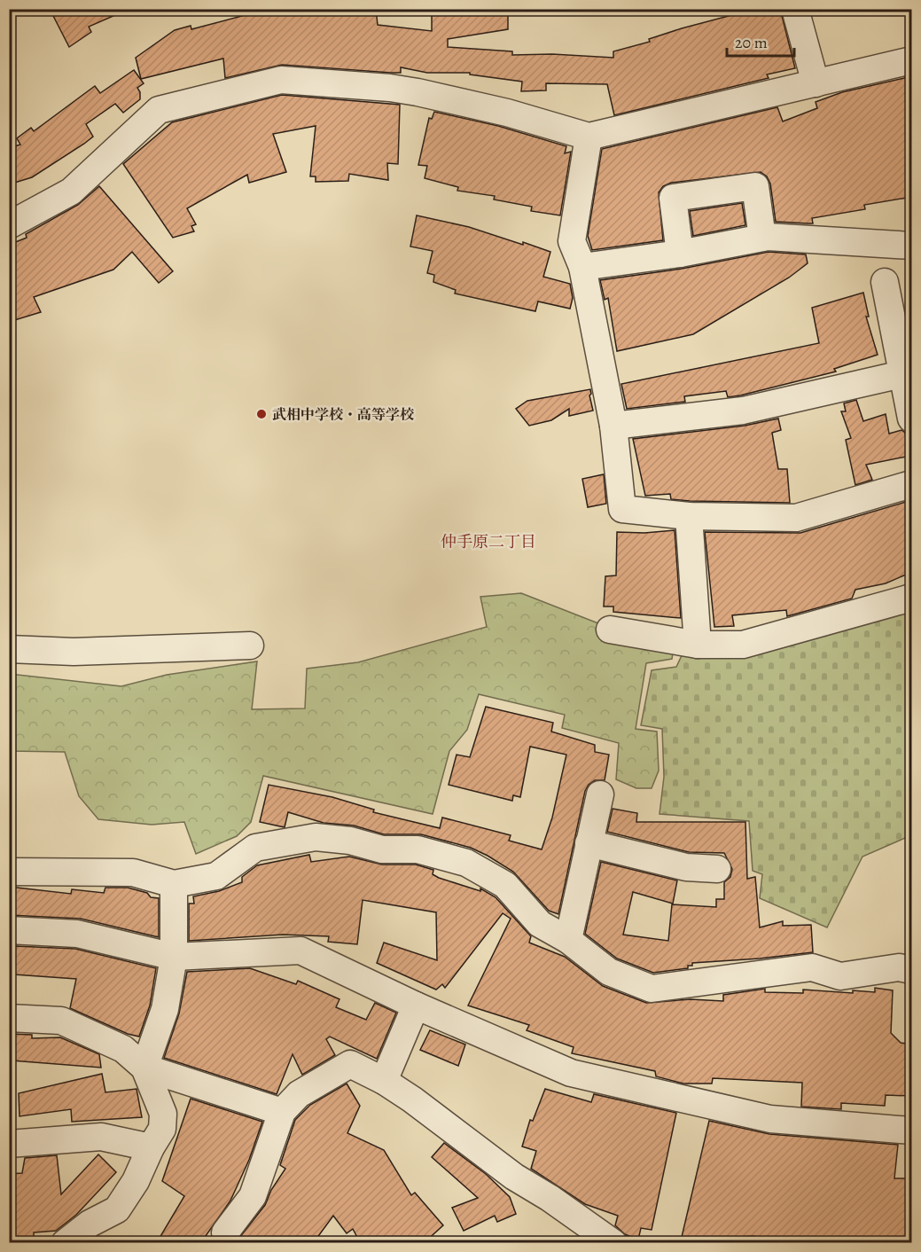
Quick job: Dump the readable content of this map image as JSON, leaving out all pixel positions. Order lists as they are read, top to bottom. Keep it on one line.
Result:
{"districts":["仲手原二丁目"],"places":["武相中学校・高等学校"],"scale_bar":"20 m"}
